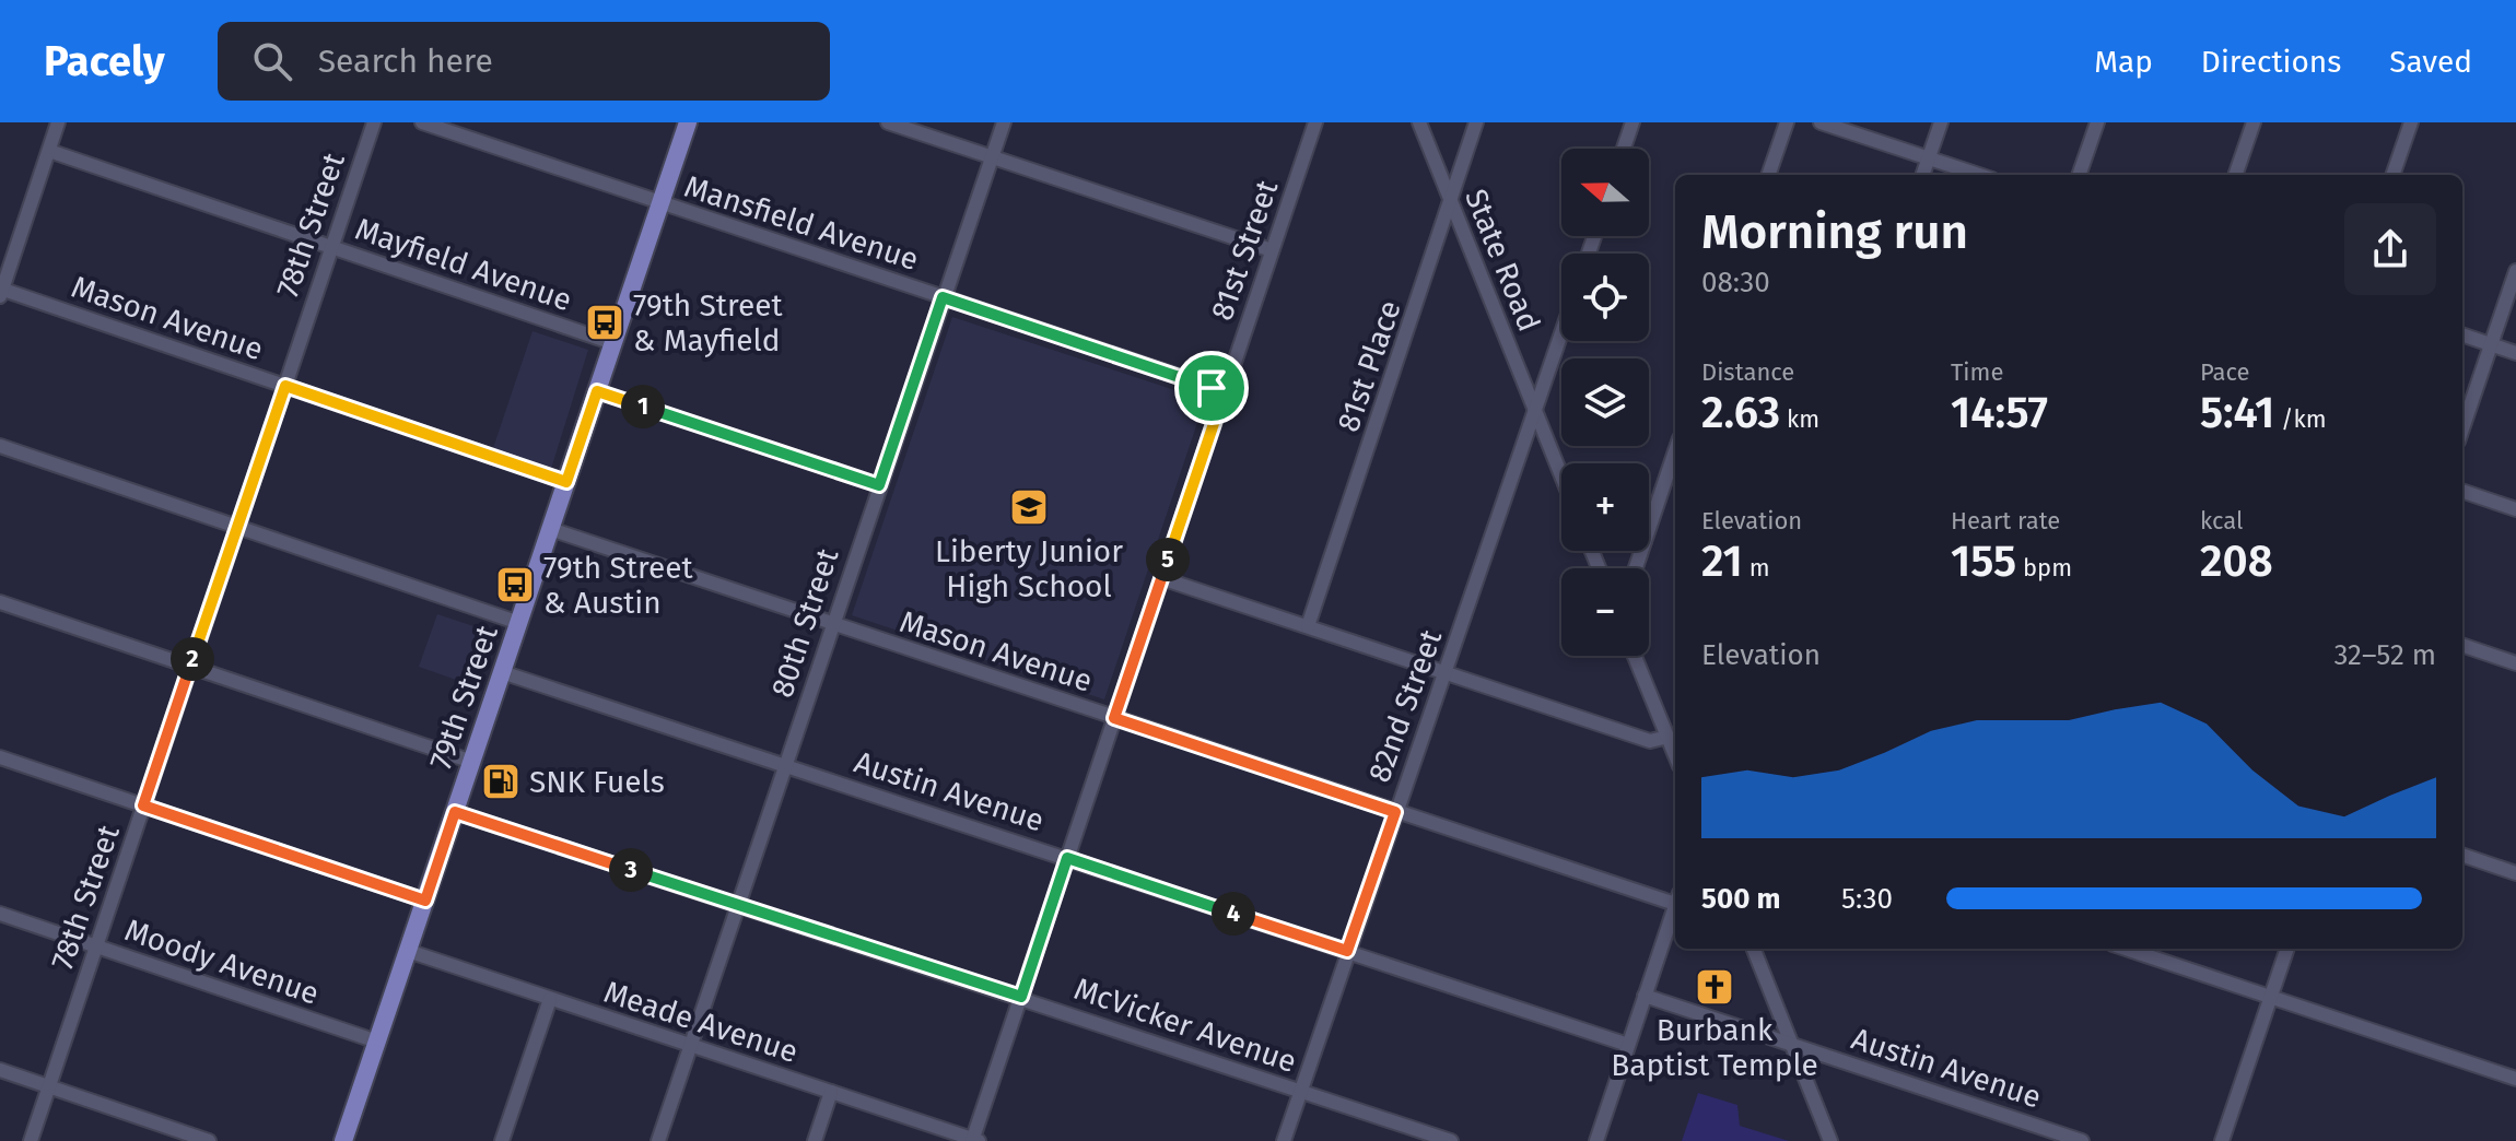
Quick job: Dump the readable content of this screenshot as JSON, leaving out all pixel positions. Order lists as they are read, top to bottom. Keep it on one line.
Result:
{"streets":{"main road":["79th Street"],"street":["Mansfield Avenue","78th Street","81st Street","State Road","Mayfield Avenue","Mason Avenue","81st Place","80th Street","82nd Street","Austin Avenue","Moody Avenue","Meade Avenue","McVicker Avenue"]},"crossings":[["Mansfield Avenue","81st Street"],["Mansfield Avenue","80th Street"],["Mansfield Avenue","79th Street"],["78th Street","Mayfield Avenue"],["78th Street","Mason Avenue"],["78th Street","Moody Avenue"],["81st Street","Mason Avenue"],["81st Street","Austin Avenue"],["81st Street","Meade Avenue"],["81st Street","McVicker Avenue"],["State Road","81st Place"],["State Road","82nd Street"],["Mayfield Avenue","79th Street"],["Mason Avenue","80th Street"],["Mason Avenue","79th Street"],["Mason Avenue","82nd Street"],["80th Street","Austin Avenue"],["80th Street","Meade Avenue"],["80th Street","McVicker Avenue"],["79th Street","Austin Avenue"],["79th Street","Moody Avenue"],["79th Street","Meade Avenue"],["79th Street","McVicker Avenue"],["82nd Street","Austin Avenue"],["82nd Street","McVicker Avenue"]],"places":{"bus stop":["79th Street & Mayfield","79th Street & Austin"],"school or university":["Liberty Junior High School"],"fuel station":["SNK Fuels"],"church":["Burbank Baptist Temple"]},"north":"left","page":{"header":"Pacely","search":"Search here","nav":["Map","Directions","Saved"],"map_buttons":["+","−"],"heading":["Morning run","08:30"],"stats":[["Distance","2.63 km"],["Time","14:57"],["Pace","5:41 /km"],["Elevation","21 m"],["Heart rate","155 bpm"],["kcal","208"]],"pins":["1","5","2","3","4"],"chart":["Elevation","32–52 m"],"list":[{"name":"500 m","note":"5:30"}]}}
